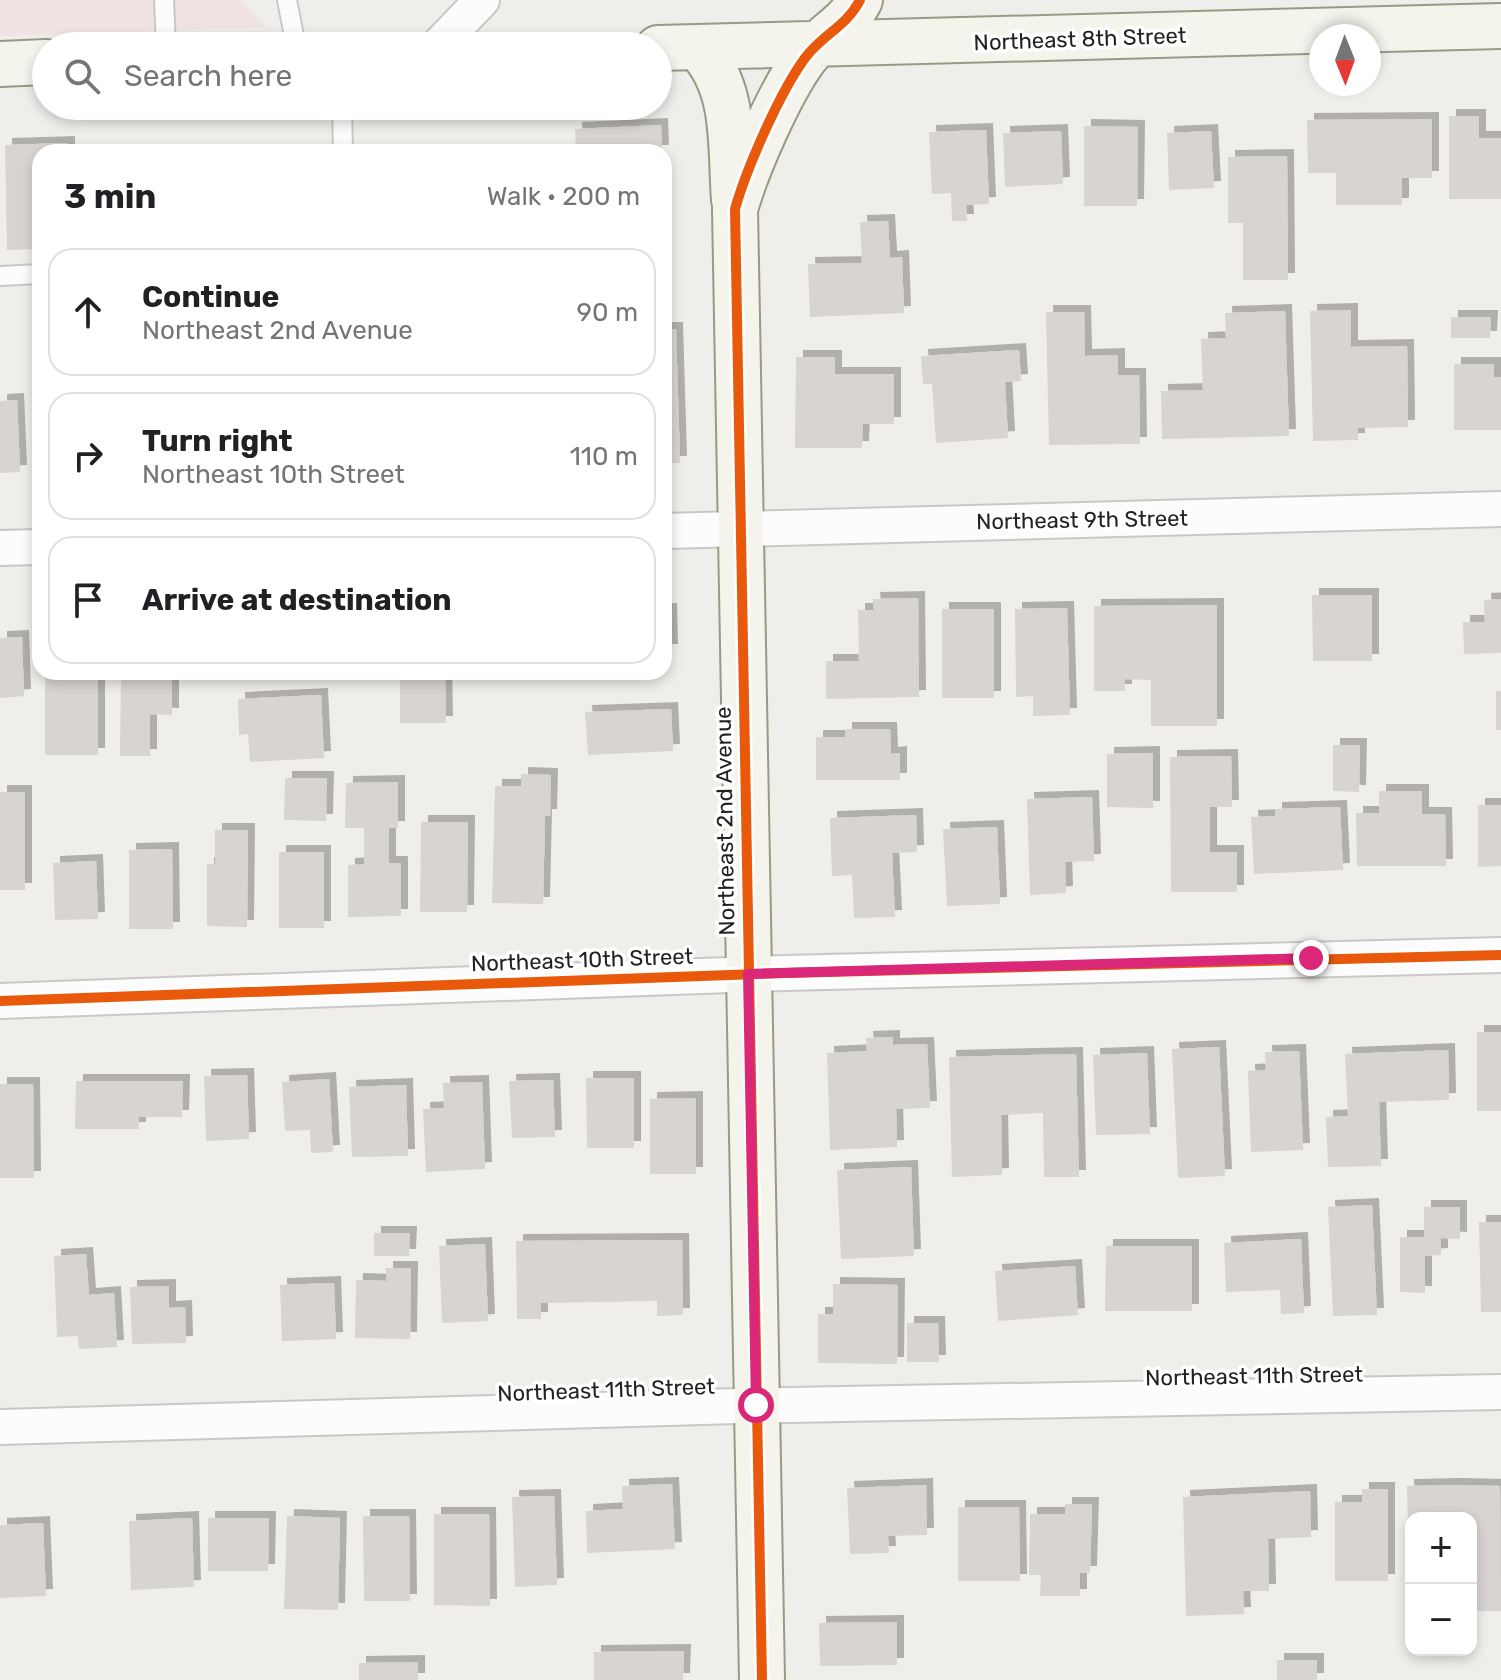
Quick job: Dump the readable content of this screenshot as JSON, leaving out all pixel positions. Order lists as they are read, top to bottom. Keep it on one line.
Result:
{"streets":{"street":["Northeast 8th Street","Northeast 9th Street","Northeast 2nd Avenue","Northeast 10th Street","Northeast 11th Street"]},"crossings":[["Northeast 8th Street","Northeast 2nd Avenue"],["Northeast 9th Street","Northeast 2nd Avenue"],["Northeast 2nd Avenue","Northeast 10th Street"],["Northeast 2nd Avenue","Northeast 11th Street"]],"north":"bottom","page":{"search":"Search here","heading":["3 min","Walk · 200 m"],"list":[["Continue","Northeast 2nd Avenue","90 m"],["Turn right","Northeast 10th Street","110 m"],"Arrive at destination"],"map_buttons":["+","−"]}}
